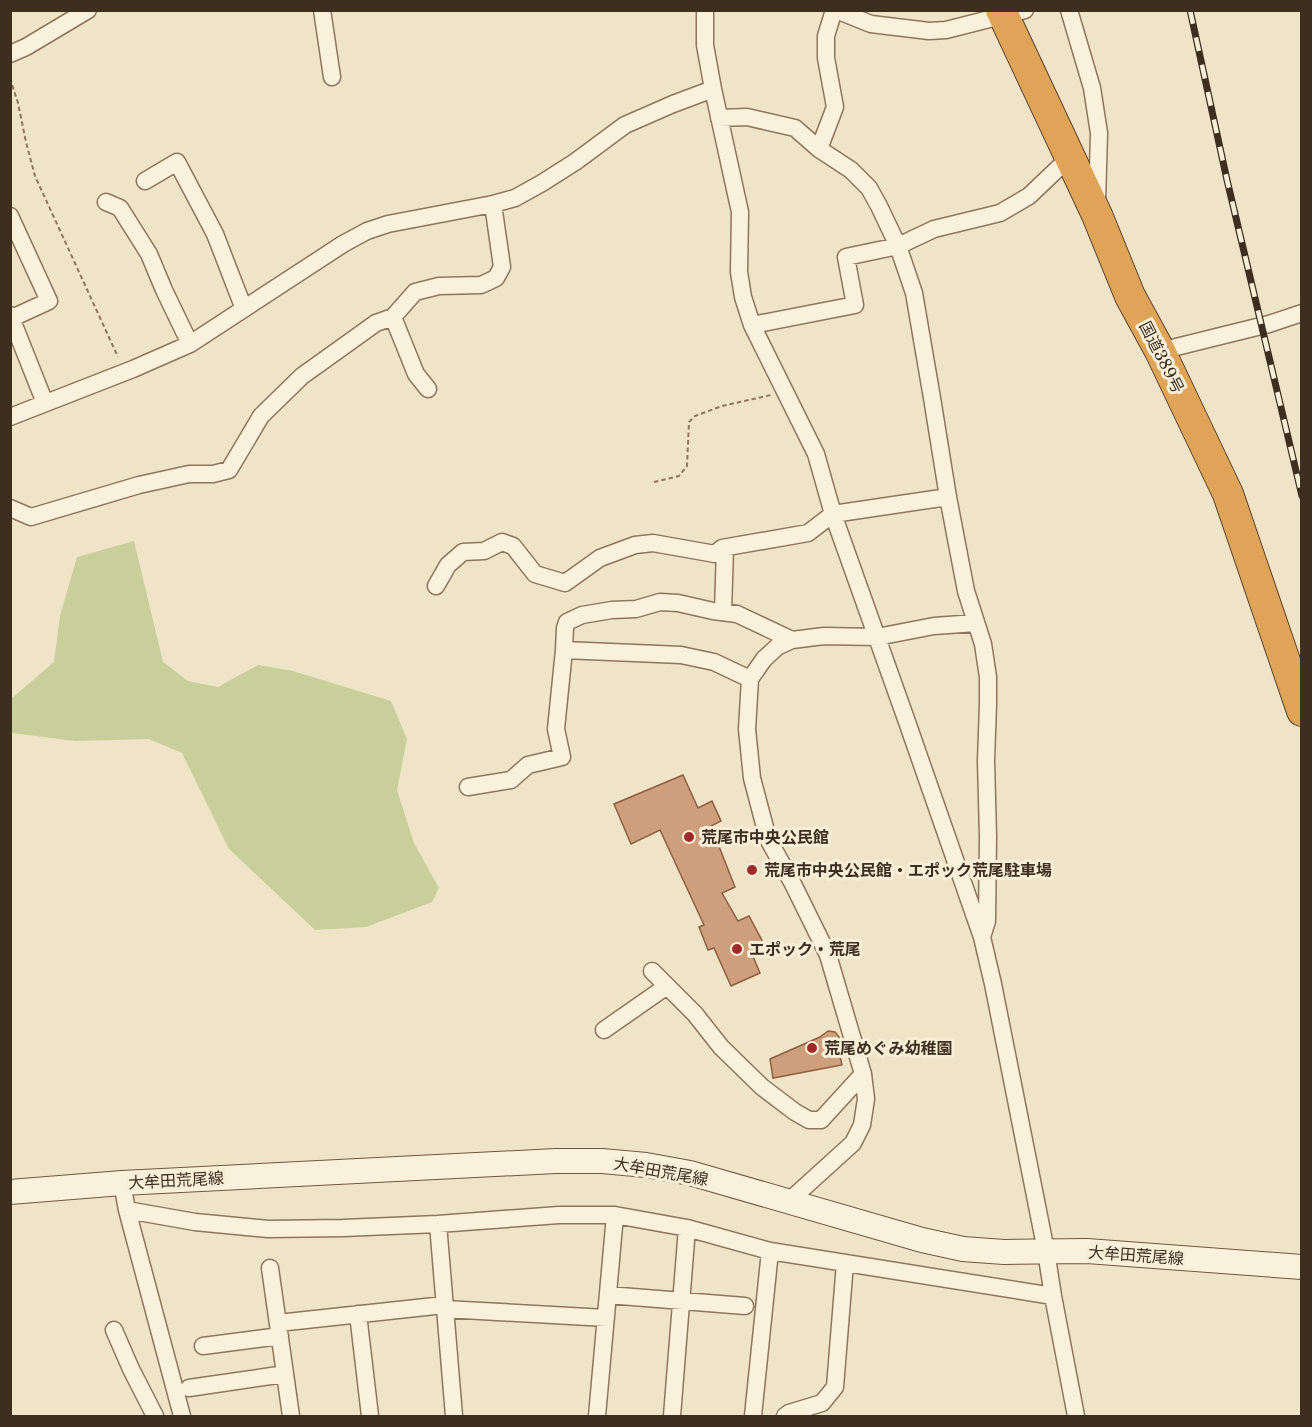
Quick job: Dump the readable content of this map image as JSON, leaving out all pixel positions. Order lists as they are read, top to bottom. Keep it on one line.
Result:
{"streets":{"highway":["国道389号"],"main road":["大牟田荒尾線"]},"places":["荒尾市中央公民館","荒尾市中央公民館・エポック荒尾駐車場","エポック・荒尾","荒尾めぐみ幼稚園"]}
